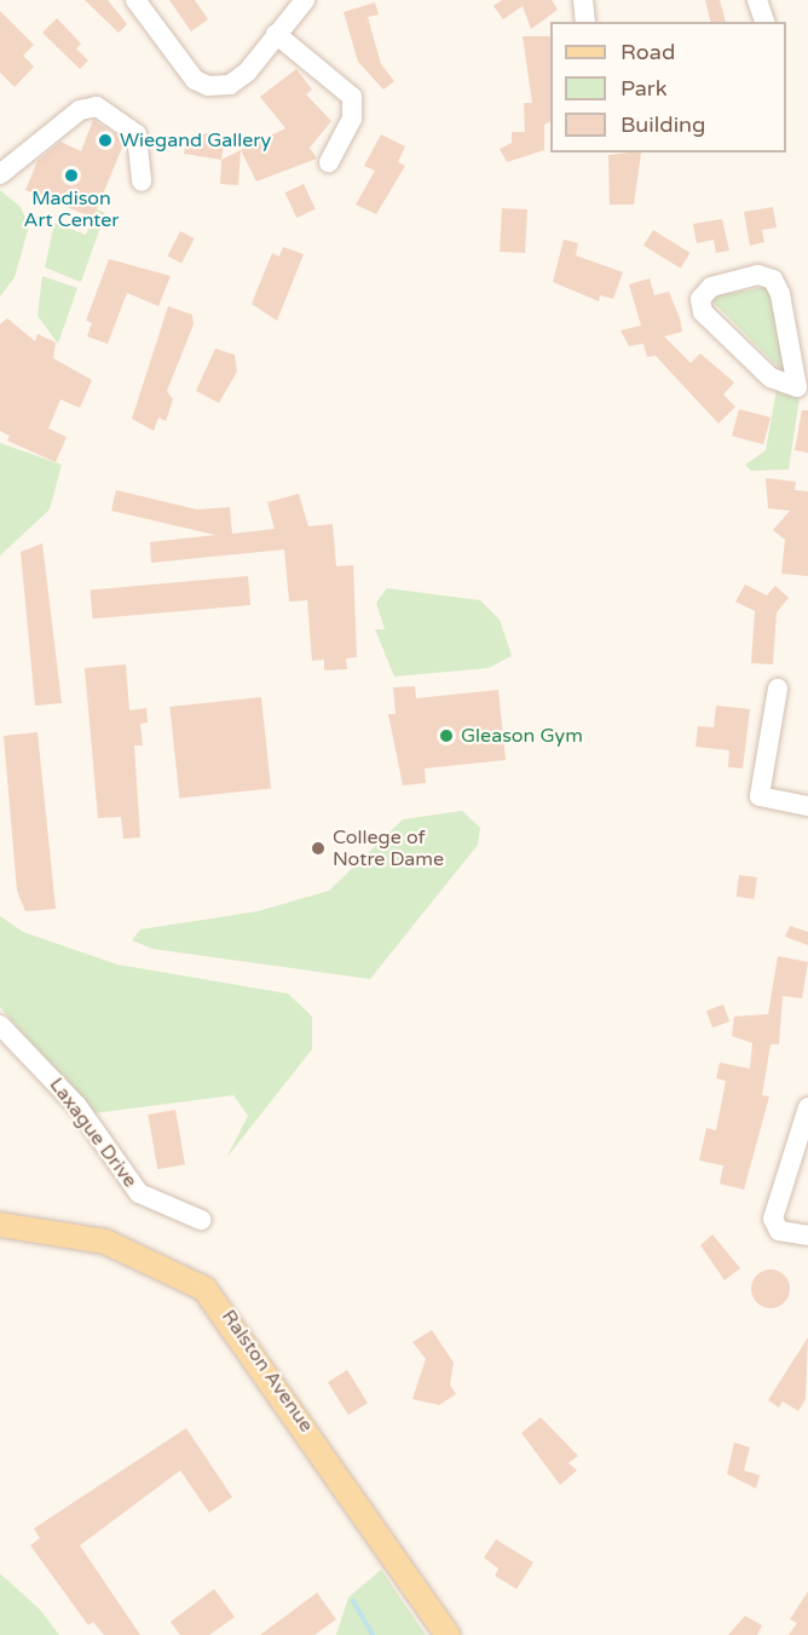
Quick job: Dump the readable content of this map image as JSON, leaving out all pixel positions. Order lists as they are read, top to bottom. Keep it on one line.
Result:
{"streets":{"main road":["Ralston Avenue"],"street":["Laxague Drive"]},"places":["Wiegand Gallery","Madison Art Center","Gleason Gym","College of Notre Dame"],"legend":["Road","Park","Building"]}
